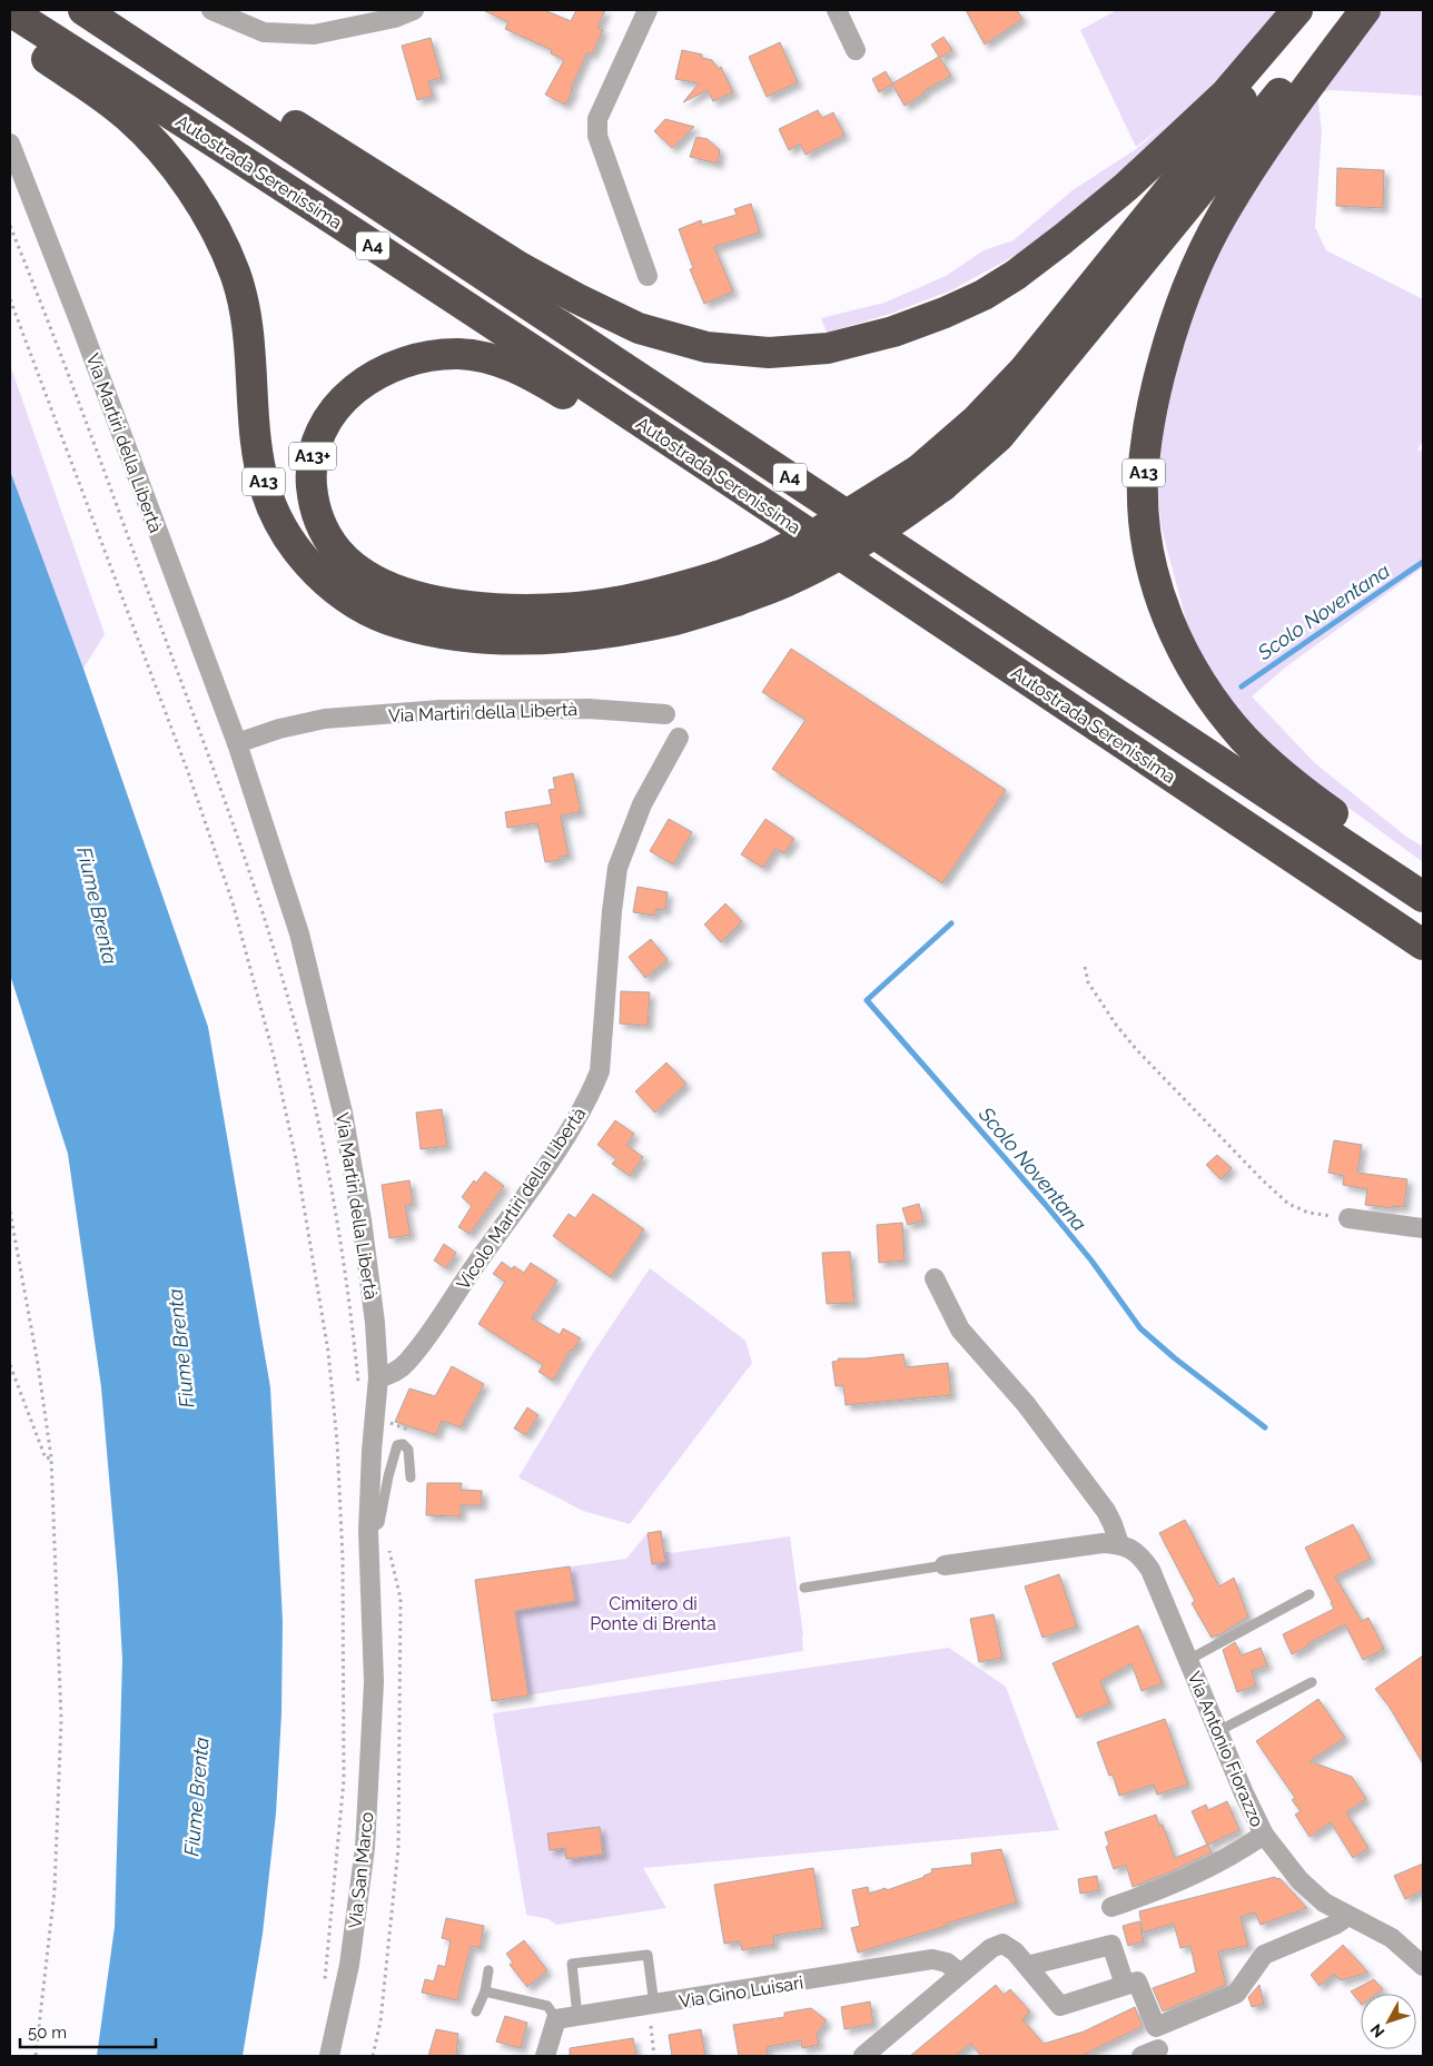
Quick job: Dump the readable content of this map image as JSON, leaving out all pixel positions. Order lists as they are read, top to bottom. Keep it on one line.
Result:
{"streets":{"highway":["Autostrada Serenissima","A4","A13+","A13"],"street":["Via Martiri della Libertà","Vicolo Martiri della Libertà","Via Antonio Fiorazzo","Via San Marco","Via Gino Luisari"]},"crossings":[["Autostrada Serenissima","A4"],["Autostrada Serenissima","A13+"],["Via Martiri della Libertà","Vicolo Martiri della Libertà"],["Via Martiri della Libertà","Via San Marco"],["A13+","A13"]],"water":["Scolo Noventana","Fiume Brenta"],"parks":["Cimitero di Ponte di Brenta"],"scale_bar":"50 m","north":"bottom left"}
